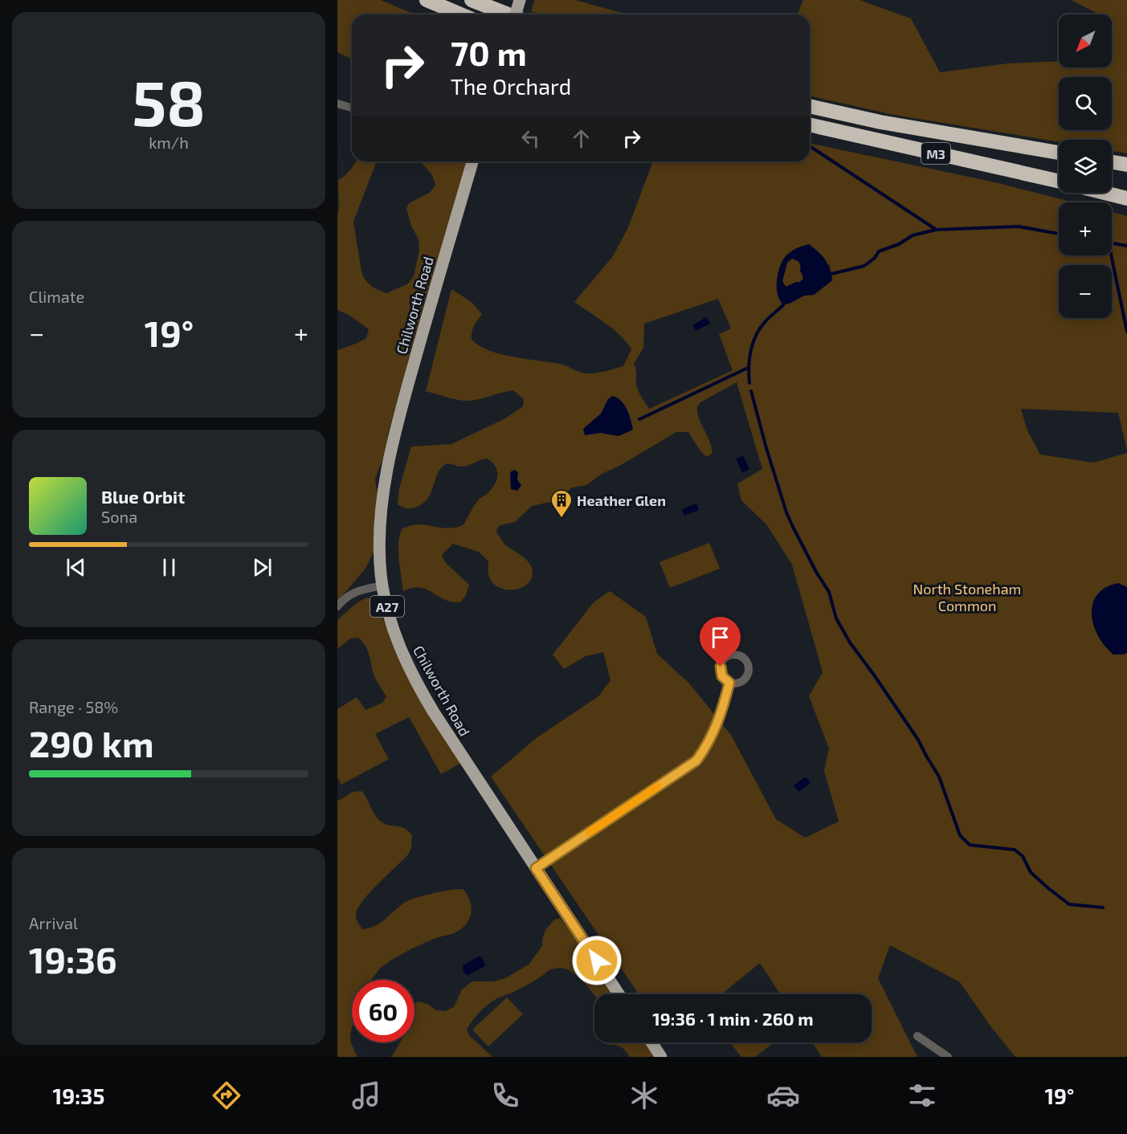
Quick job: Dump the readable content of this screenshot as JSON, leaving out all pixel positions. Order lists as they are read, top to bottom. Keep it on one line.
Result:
{"streets":{"highway":["M3"],"main road":["Chilworth Road","A27"]},"parks":["North Stoneham Common"],"places":{"building":["Heather Glen"]},"north":"bottom left","page":{"tile":[["58","km/h"],"Climate",["Range · 58%","290 km"],["Arrival","19:36"]],"map_buttons":["+","−"],"turn":["70 m","The Orchard"],"heat":["−","19°","+"],"song":["Blue Orbit","Sona"],"limit":"60","trip":"19:36 · 1 min · 260 m","tabs":["19:35","19°"]}}
